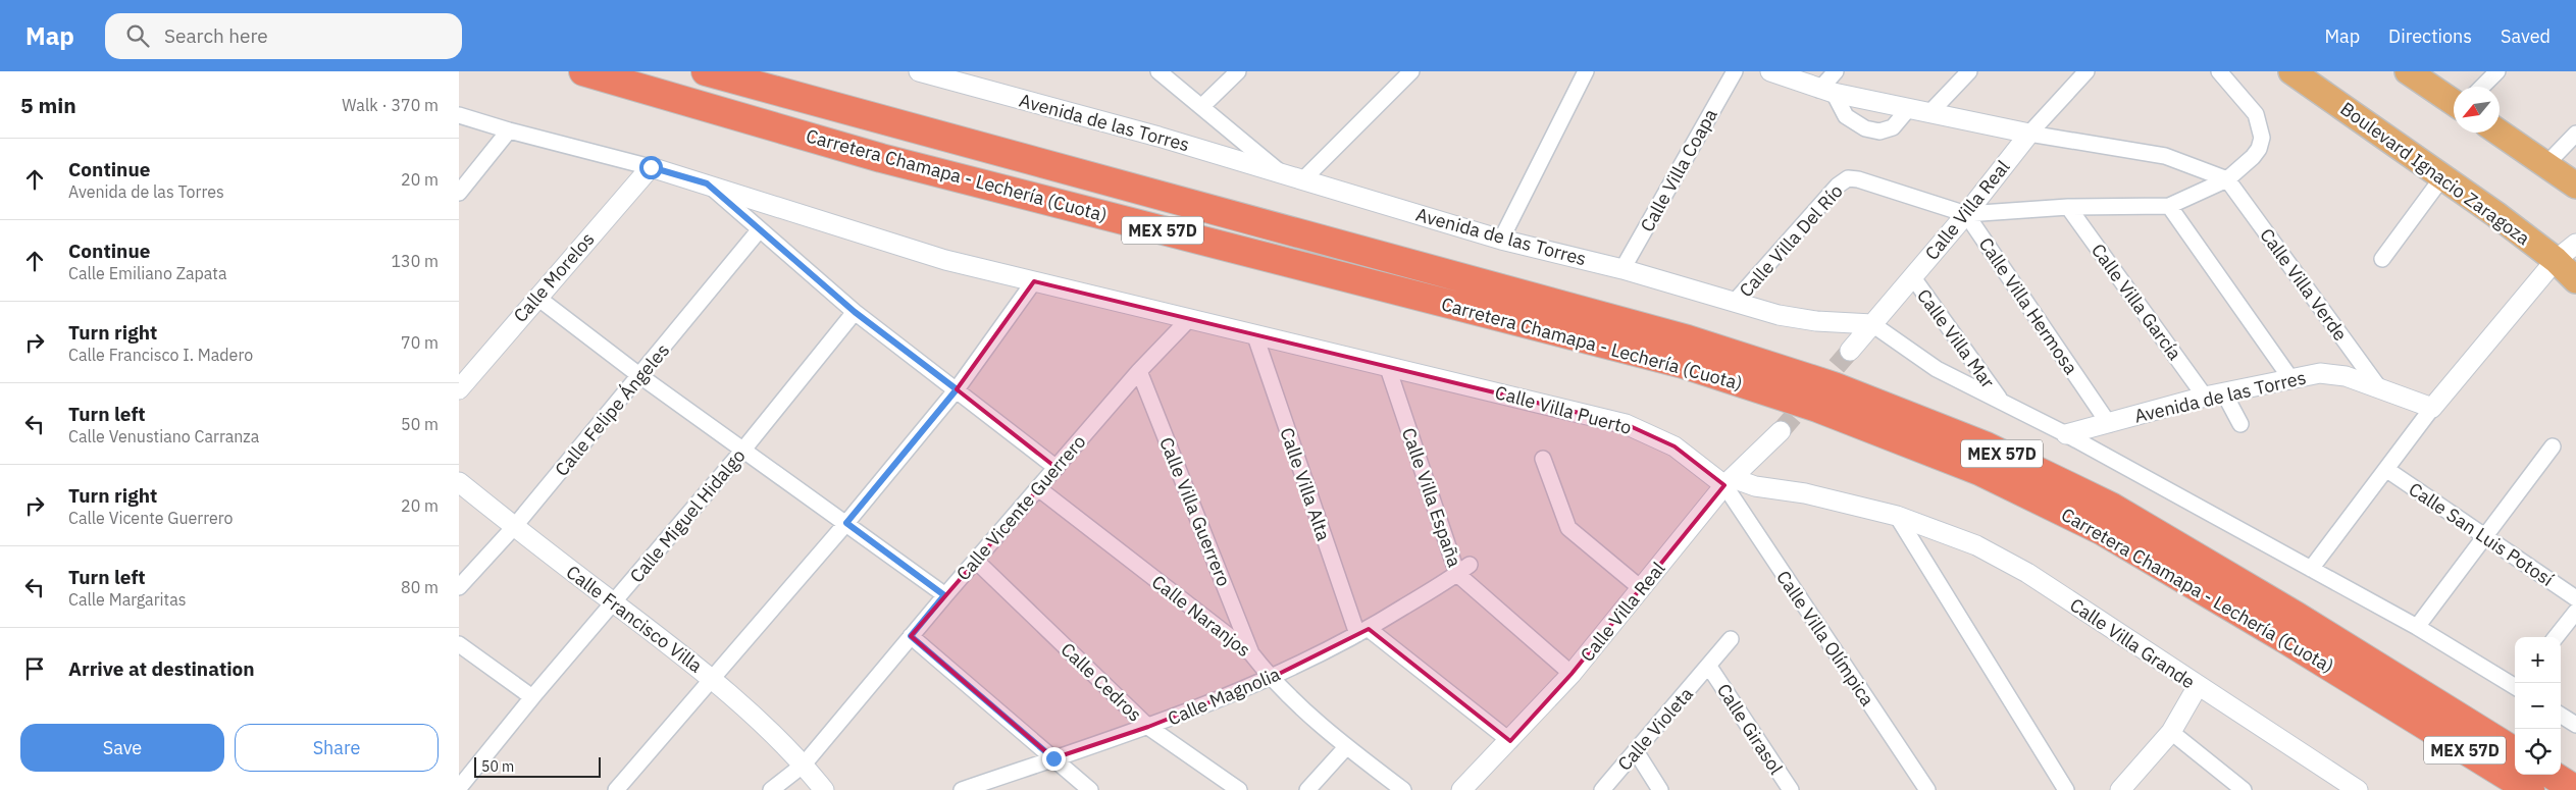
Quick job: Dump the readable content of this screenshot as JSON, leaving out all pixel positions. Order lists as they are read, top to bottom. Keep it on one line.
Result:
{"streets":{"highway":["Carretera Chamapa - Lechería (Cuota)","MEX 57D"],"main road":["Boulevard Ignacio Zaragoza"],"street":["Avenida de las Torres","Calle Villa Coapa","Calle Villa Real","Calle Villa Del Río","Calle Morelos","Calle Villa Verde","Calle Villa García","Calle Villa Hermosa","Calle Villa Mar","Calle Felipe Ángeles","Calle Villa Puerto","Calle Villa Alta","Calle Villa España","Calle Vicente Guerrero","Calle Villa Guerrero","Calle Miguel Hidalgo","Calle San Luis Potosí","Calle Naranjos","Calle Francisco Villa","Calle Villa Olímpica","Calle Villa Grande","Calle Cedros","Calle Magnolia","Calle Violeta","Calle Girasol"]},"crossings":[["Avenida de las Torres","Calle Villa Coapa"],["Avenida de las Torres","Calle Villa Real"],["Avenida de las Torres","Calle Villa Del Río"],["Avenida de las Torres","Calle Villa Verde"],["Avenida de las Torres","Calle Villa García"],["Avenida de las Torres","Calle Villa Hermosa"],["Calle Villa Real","Calle Villa Del Río"],["Calle Villa Real","Calle Villa Hermosa"],["Calle Villa Real","Calle Villa Mar"],["Calle Villa Real","Calle Villa Puerto"],["Calle Villa Real","Calle Villa España"],["Calle Villa Real","Calle Villa Olímpica"],["Calle Villa Real","Calle Villa Grande"],["Calle Villa Del Río","Calle Villa Hermosa"],["Calle Felipe Ángeles","Calle Francisco Villa"],["Calle Villa Puerto","Calle Villa Alta"],["Calle Villa Puerto","Calle Villa España"],["Calle Villa Puerto","Calle Vicente Guerrero"],["Calle Villa Puerto","Calle Villa Olímpica"],["Calle Villa Puerto","Calle Villa Grande"],["Calle Villa Alta","Calle Magnolia"],["Calle Villa España","Calle Magnolia"],["Calle Vicente Guerrero","Calle Villa Guerrero"],["Calle Vicente Guerrero","Calle Naranjos"],["Calle Vicente Guerrero","Calle Francisco Villa"],["Calle Vicente Guerrero","Calle Cedros"],["Calle Villa Guerrero","Calle Naranjos"],["Calle Miguel Hidalgo","Calle Francisco Villa"],["Calle Naranjos","Calle Magnolia"],["Calle Villa Olímpica","Calle Villa Grande"],["Calle Cedros","Calle Magnolia"],["Calle Violeta","Calle Girasol"]],"scale_bar":"50 m","north":"bottom left","page":{"header":"Map","search":"Search here","nav":["Map","Directions","Saved"],"heading":["5 min","Walk · 370 m"],"list":[["Continue","Avenida de las Torres","20 m"],["Continue","Calle Emiliano Zapata","130 m"],["Turn right","Calle Francisco I. Madero","70 m"],["Turn left","Calle Venustiano Carranza","50 m"],["Turn right","Calle Vicente Guerrero","20 m"],["Turn left","Calle Margaritas","80 m"],"Arrive at destination"],"map_buttons":["+","−"],"buttons":["Save","Share"],"scale":"50 m"}}
